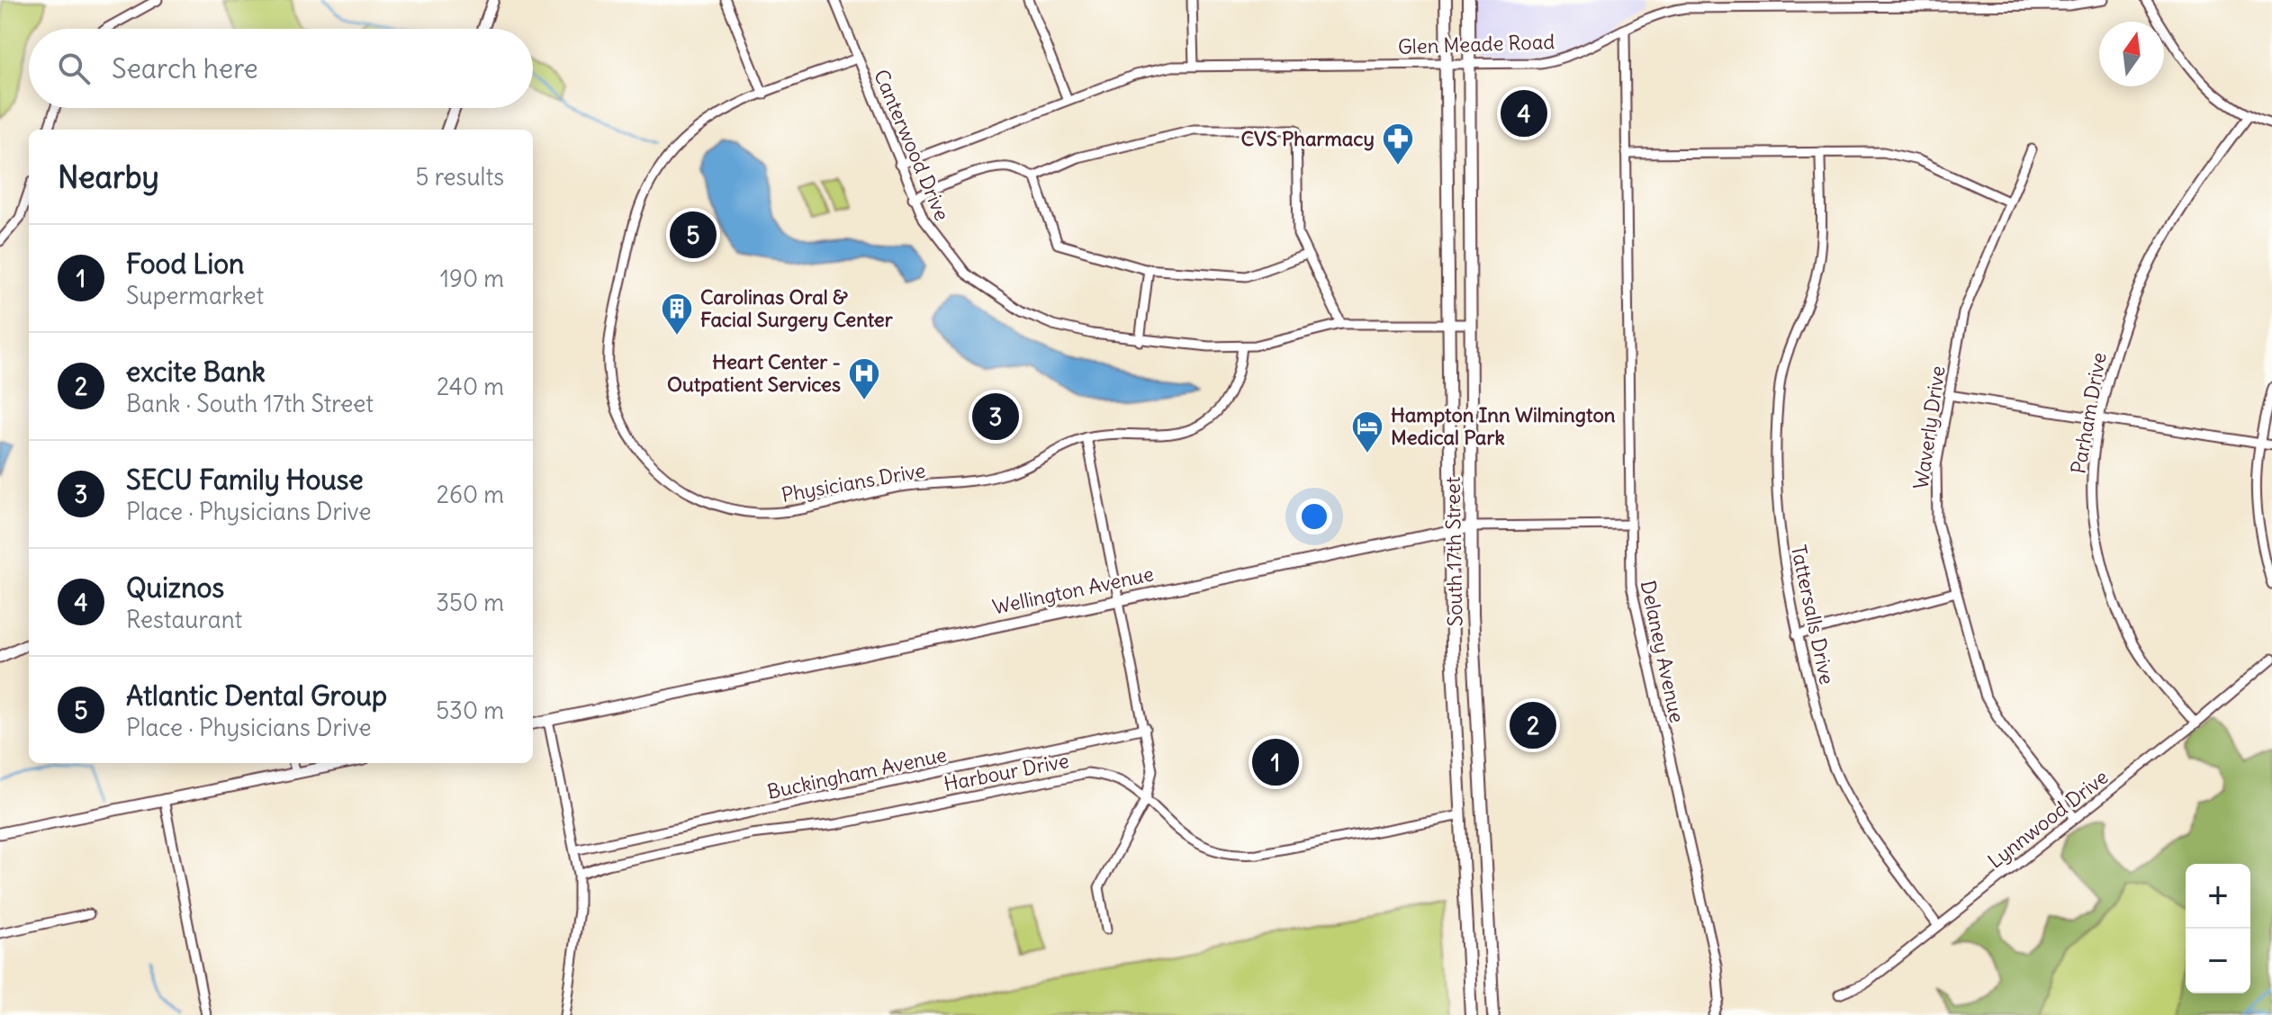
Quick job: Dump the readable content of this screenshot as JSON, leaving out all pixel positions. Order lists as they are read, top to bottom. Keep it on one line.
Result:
{"streets":{"main road":["South 17th Street"],"street":["Glen Meade Road","Canterwood Drive","Parham Drive","Waverly Drive","Physicians Drive","Wellington Avenue","Tattersalls Drive","Delaney Avenue","Harbour Drive","Buckingham Avenue","Lynnwood Drive"]},"crossings":[["Glen Meade Road","Canterwood Drive"],["Glen Meade Road","South 17th Street"],["Glen Meade Road","Delaney Avenue"],["Canterwood Drive","Physicians Drive"],["Canterwood Drive","South 17th Street"],["Parham Drive","Lynnwood Drive"],["Waverly Drive","Lynnwood Drive"],["South 17th Street","Wellington Avenue"],["South 17th Street","Harbour Drive"],["Wellington Avenue","Delaney Avenue"],["Tattersalls Drive","Lynnwood Drive"]],"places":{"pharmacy":["CVS Pharmacy"],"building":["Carolinas Oral & Facial Surgery Center"],"hospital":["Heart Center - Outpatient Services"],"hotel":["Hampton Inn Wilmington Medical Park"]},"north":"top","page":{"search":"Search here","pins":["4","5","3","2","1"],"heading":["Nearby","5 results"],"list":[{"mark":"1","name":"Food Lion","note":"Supermarket","value":"190 m"},{"mark":"2","name":"excite Bank","note":"Bank · South 17th Street","value":"240 m"},{"mark":"3","name":"SECU Family House","note":"Place · Physicians Drive","value":"260 m"},{"mark":"4","name":"Quiznos","note":"Restaurant","value":"350 m"},{"mark":"5","name":"Atlantic Dental Group","note":"Place · Physicians Drive","value":"530 m"}],"map_buttons":["+","−"]}}
